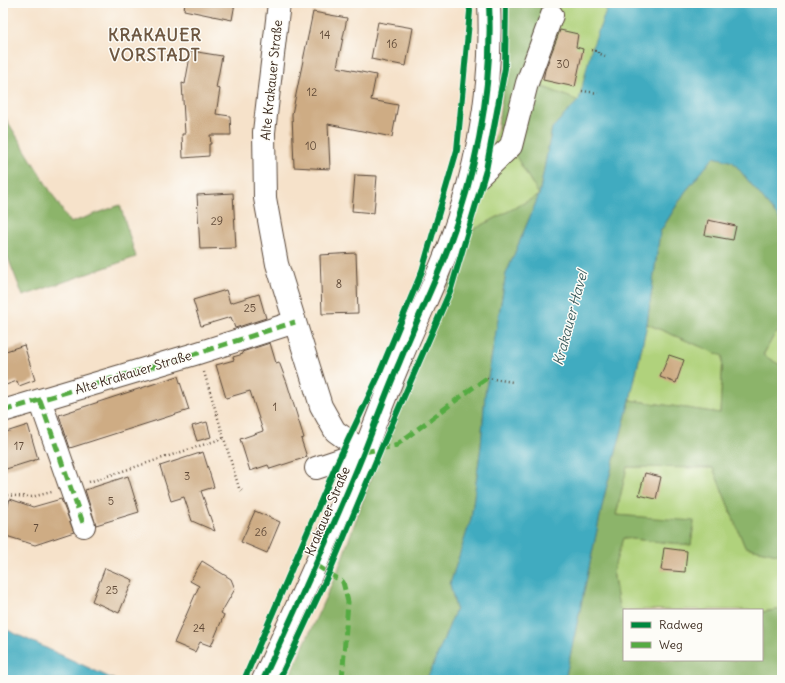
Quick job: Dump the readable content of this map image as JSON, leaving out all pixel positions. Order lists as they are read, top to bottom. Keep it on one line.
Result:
{"streets":{"street":["Alte Krakauer Straße","Krakauer Straße"]},"crossings":[["Alte Krakauer Straße","Krakauer Straße"]],"districts":["KRAKAUER VORSTADT"],"water":["Krakauer Havel"],"house_numbers":["14","16","30","12","10","29","8","25","1","17","3","5","7","26","25","24"],"legend":["Radweg","Weg"]}
